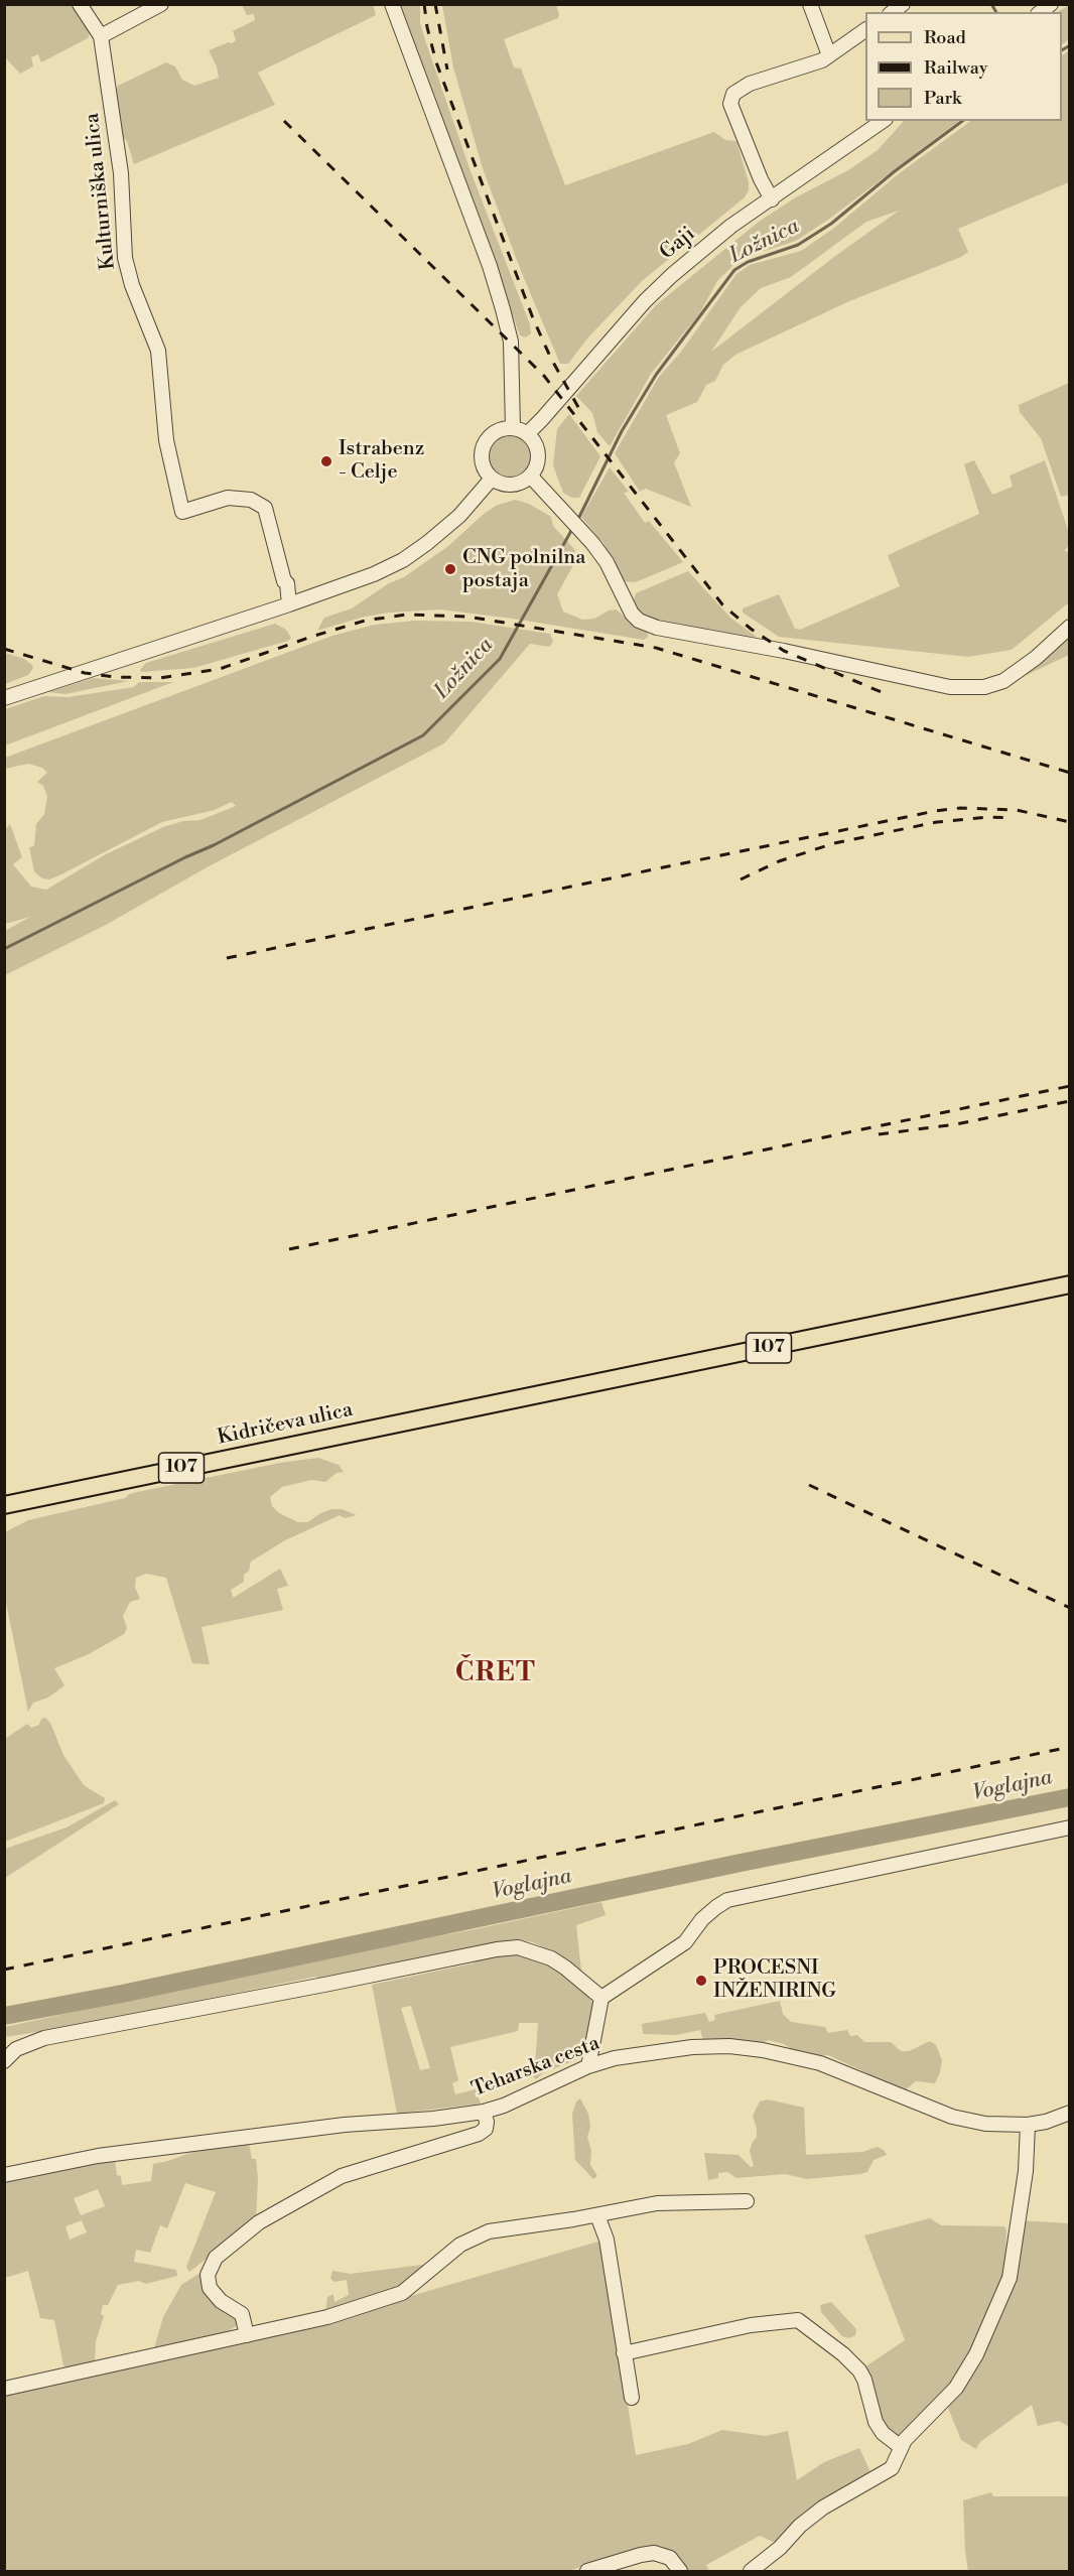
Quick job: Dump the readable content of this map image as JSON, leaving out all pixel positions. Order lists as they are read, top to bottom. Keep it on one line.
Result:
{"streets":{"main road":["107","Kidričeva ulica"],"street":["Kulturniška ulica","Gaji","Teharska cesta"]},"districts":["ČRET"],"water":["Ložnica","Voglajna"],"places":["Istrabenz - Celje","CNG polnilna postaja","PROCESNI INŽENIRING"],"legend":["Road","Railway","Park"]}
